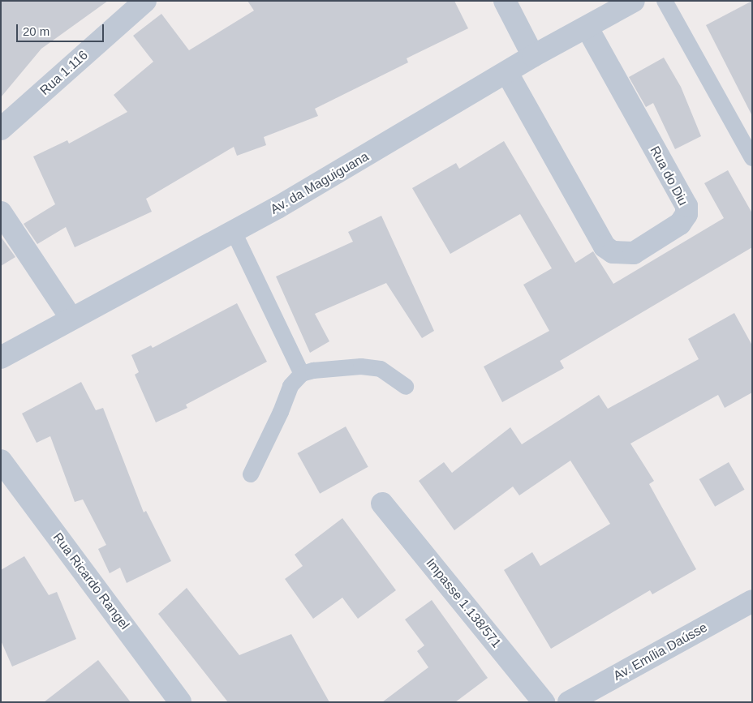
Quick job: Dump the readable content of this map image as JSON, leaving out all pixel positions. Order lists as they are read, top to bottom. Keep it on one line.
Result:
{"streets":{"street":["Rua 1.116","Rua do Diu","Av. da Maguiguana","Rua Ricardo Rangel","Impasse 1.138/571","Av. Emília Daússe"]},"crossings":[["Rua do Diu","Av. da Maguiguana"]],"scale_bar":"20 m"}
